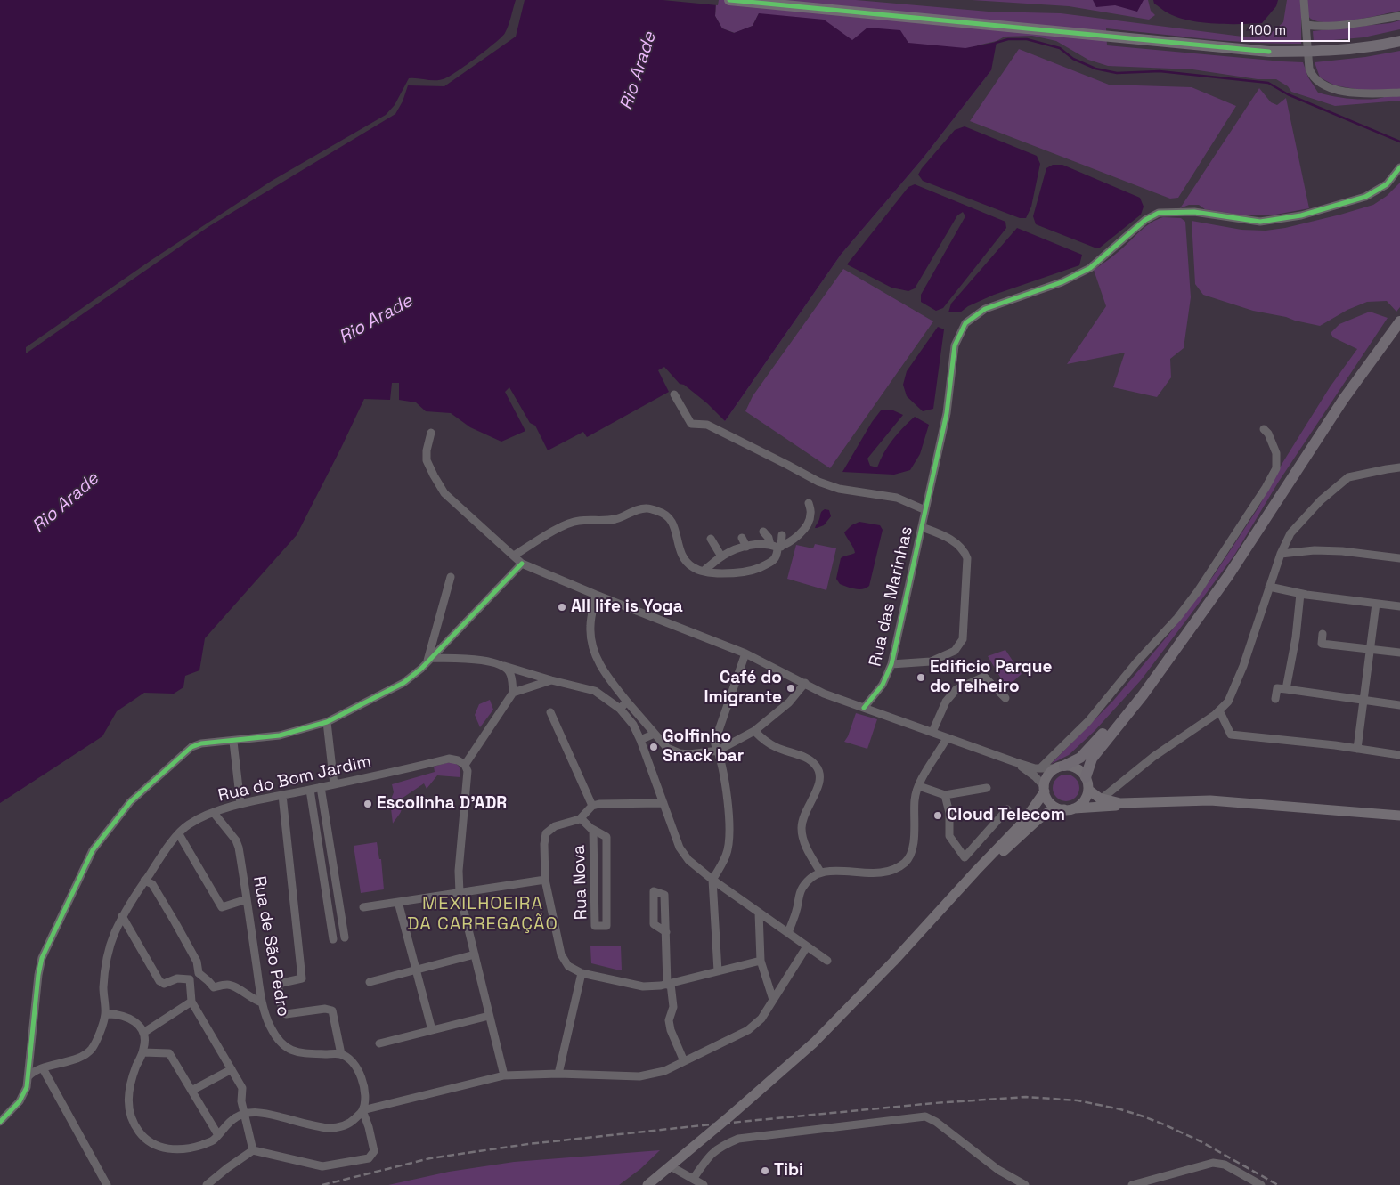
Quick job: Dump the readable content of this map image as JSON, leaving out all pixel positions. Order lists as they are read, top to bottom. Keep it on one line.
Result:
{"streets":{"street":["Rua das Marinhas","Rua do Bom Jardim","Rua Nova","Rua de São Pedro"]},"crossings":[["Rua do Bom Jardim","Rua de São Pedro"]],"districts":["MEXILHOEIRA DA CARREGAÇÃO"],"water":["Rio Arade"],"places":["All life is Yoga","Edificio Parque do Telheiro","Café do Imigrante","Golfinho Snack bar","Escolinha D'ADR","Cloud Telecom","Tibi"],"scale_bar":"100 m"}
